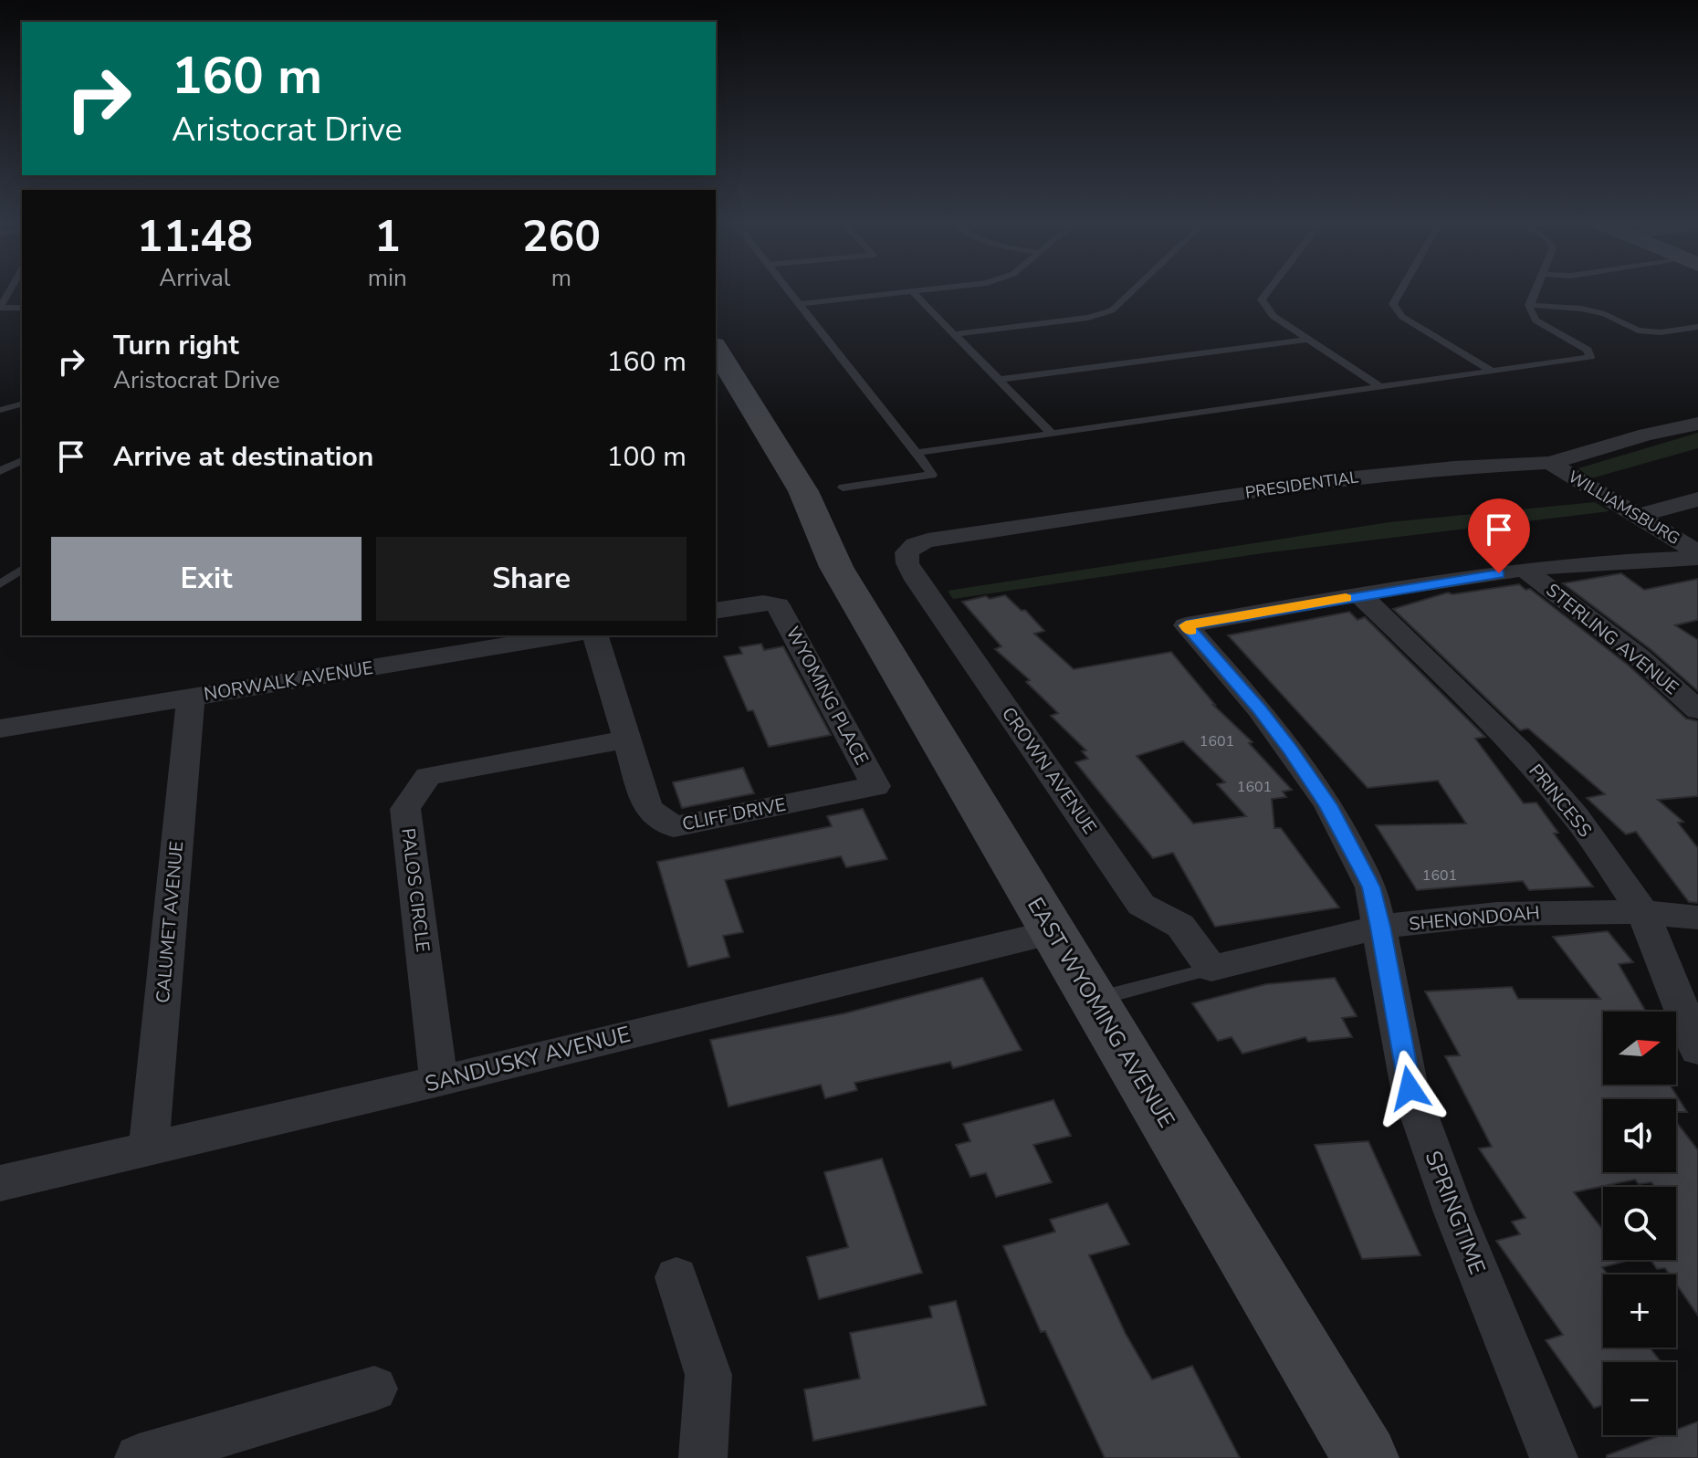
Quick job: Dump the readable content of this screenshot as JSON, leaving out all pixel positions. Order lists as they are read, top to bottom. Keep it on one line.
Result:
{"streets":{"street":["PRESIDENTIAL","WILLIAMSBURG","STERLING AVENUE","NORWALK AVENUE","WYOMING PLACE","CROWN AVENUE","PRINCESS","CLIFF DRIVE","PALOS CIRCLE","SHENONDOAH","CALUMET AVENUE","EAST WYOMING AVENUE","SANDUSKY AVENUE","SPRINGTIME"]},"crossings":[["PRESIDENTIAL","WILLIAMSBURG"],["PRESIDENTIAL","CROWN AVENUE"],["NORWALK AVENUE","CALUMET AVENUE"],["WYOMING PLACE","CLIFF DRIVE"],["CROWN AVENUE","SHENONDOAH"],["PRINCESS","SHENONDOAH"],["PRINCESS","SPRINGTIME"],["CLIFF DRIVE","PALOS CIRCLE"],["PALOS CIRCLE","SANDUSKY AVENUE"],["SHENONDOAH","SPRINGTIME"],["CALUMET AVENUE","SANDUSKY AVENUE"],["EAST WYOMING AVENUE","SANDUSKY AVENUE"]],"house_numbers":["1601","1601","1601"],"north":"right","page":{"turn":["160 m","Aristocrat Drive"],"eta":["11:48","Arrival","1","min","260","m"],"list":[{"name":"Turn right","note":"Aristocrat Drive","value":"160 m"},{"name":"Arrive at destination","value":"100 m"}],"buttons":["Exit","Share"],"map_buttons":["+","−"]}}
